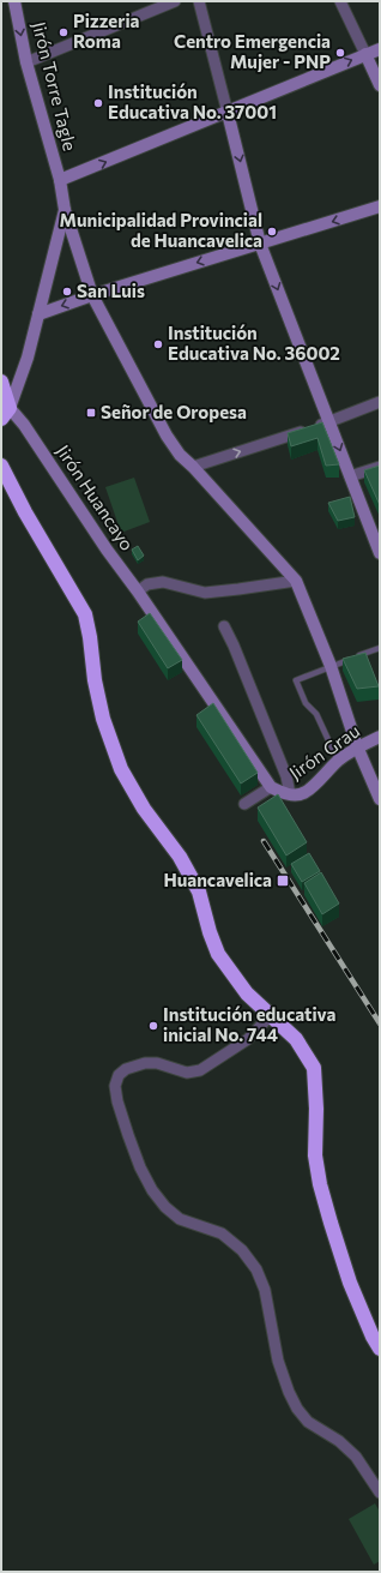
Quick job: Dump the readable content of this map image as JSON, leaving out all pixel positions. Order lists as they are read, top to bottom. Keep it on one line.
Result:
{"streets":{"main road":["Jirón Torre Tagle","Jirón Huancayo","Jirón Grau"]},"crossings":[["Jirón Huancayo","Jirón Grau"]],"places":{"other":["Pizzeria Roma","Centro Emergencia Mujer - PNP","Institución Educativa No. 37001","Municipalidad Provincial de Huancavelica","San Luis","Institución Educativa No. 36002","Institución educativa inicial No. 744"],"transit":["Señor de Oropesa","Huancavelica"]}}
